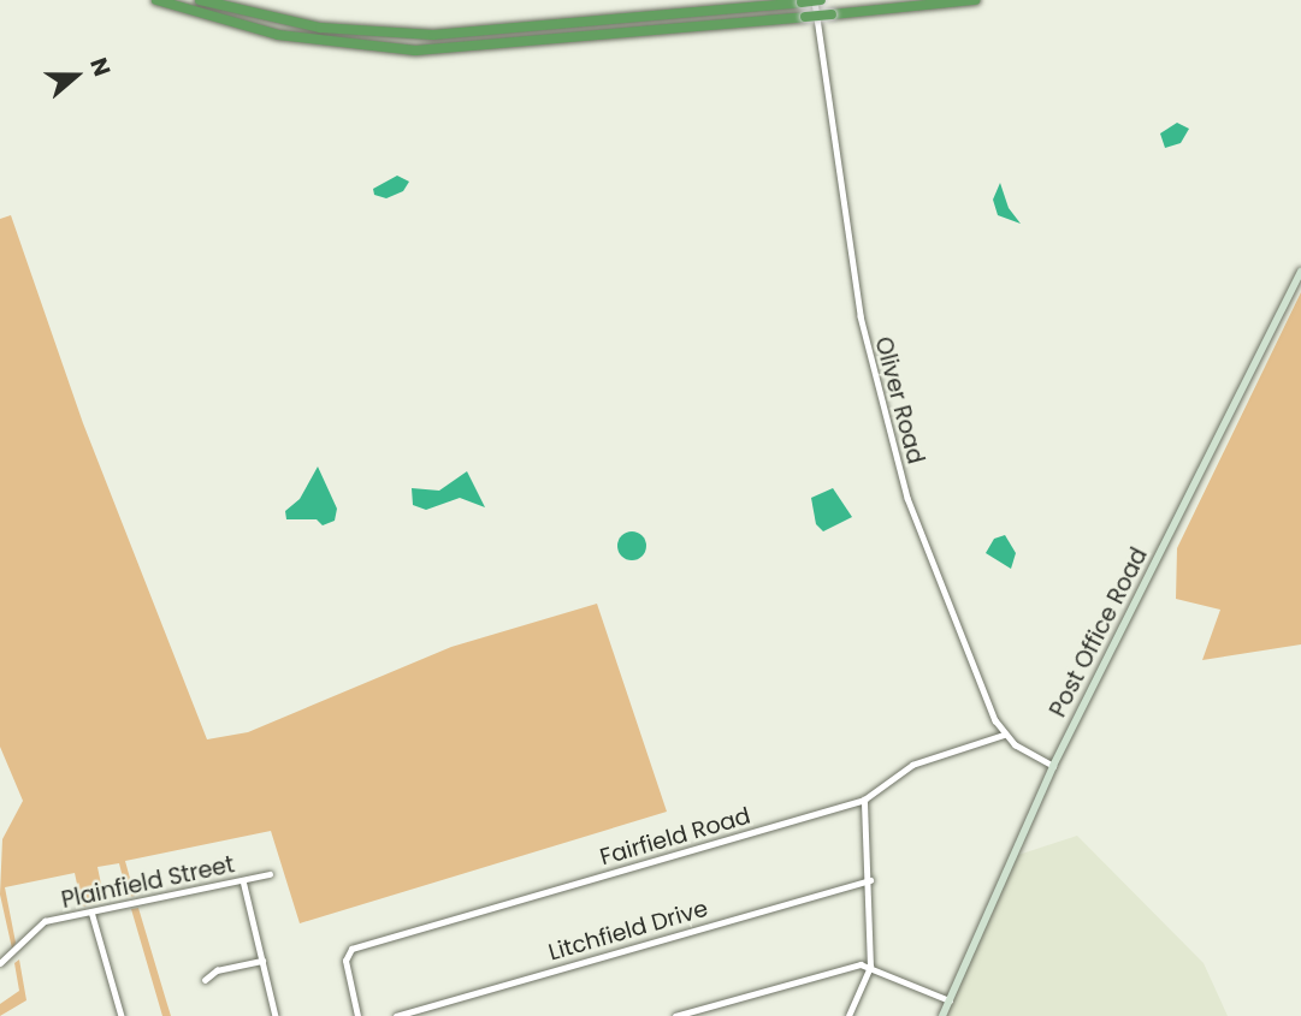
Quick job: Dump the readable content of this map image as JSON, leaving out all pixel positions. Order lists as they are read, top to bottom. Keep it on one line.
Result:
{"streets":{"street":["Oliver Road","Post Office Road","Fairfield Road","Plainfield Street","Litchfield Drive"]},"crossings":[["Oliver Road","Fairfield Road"]],"north":"right"}
